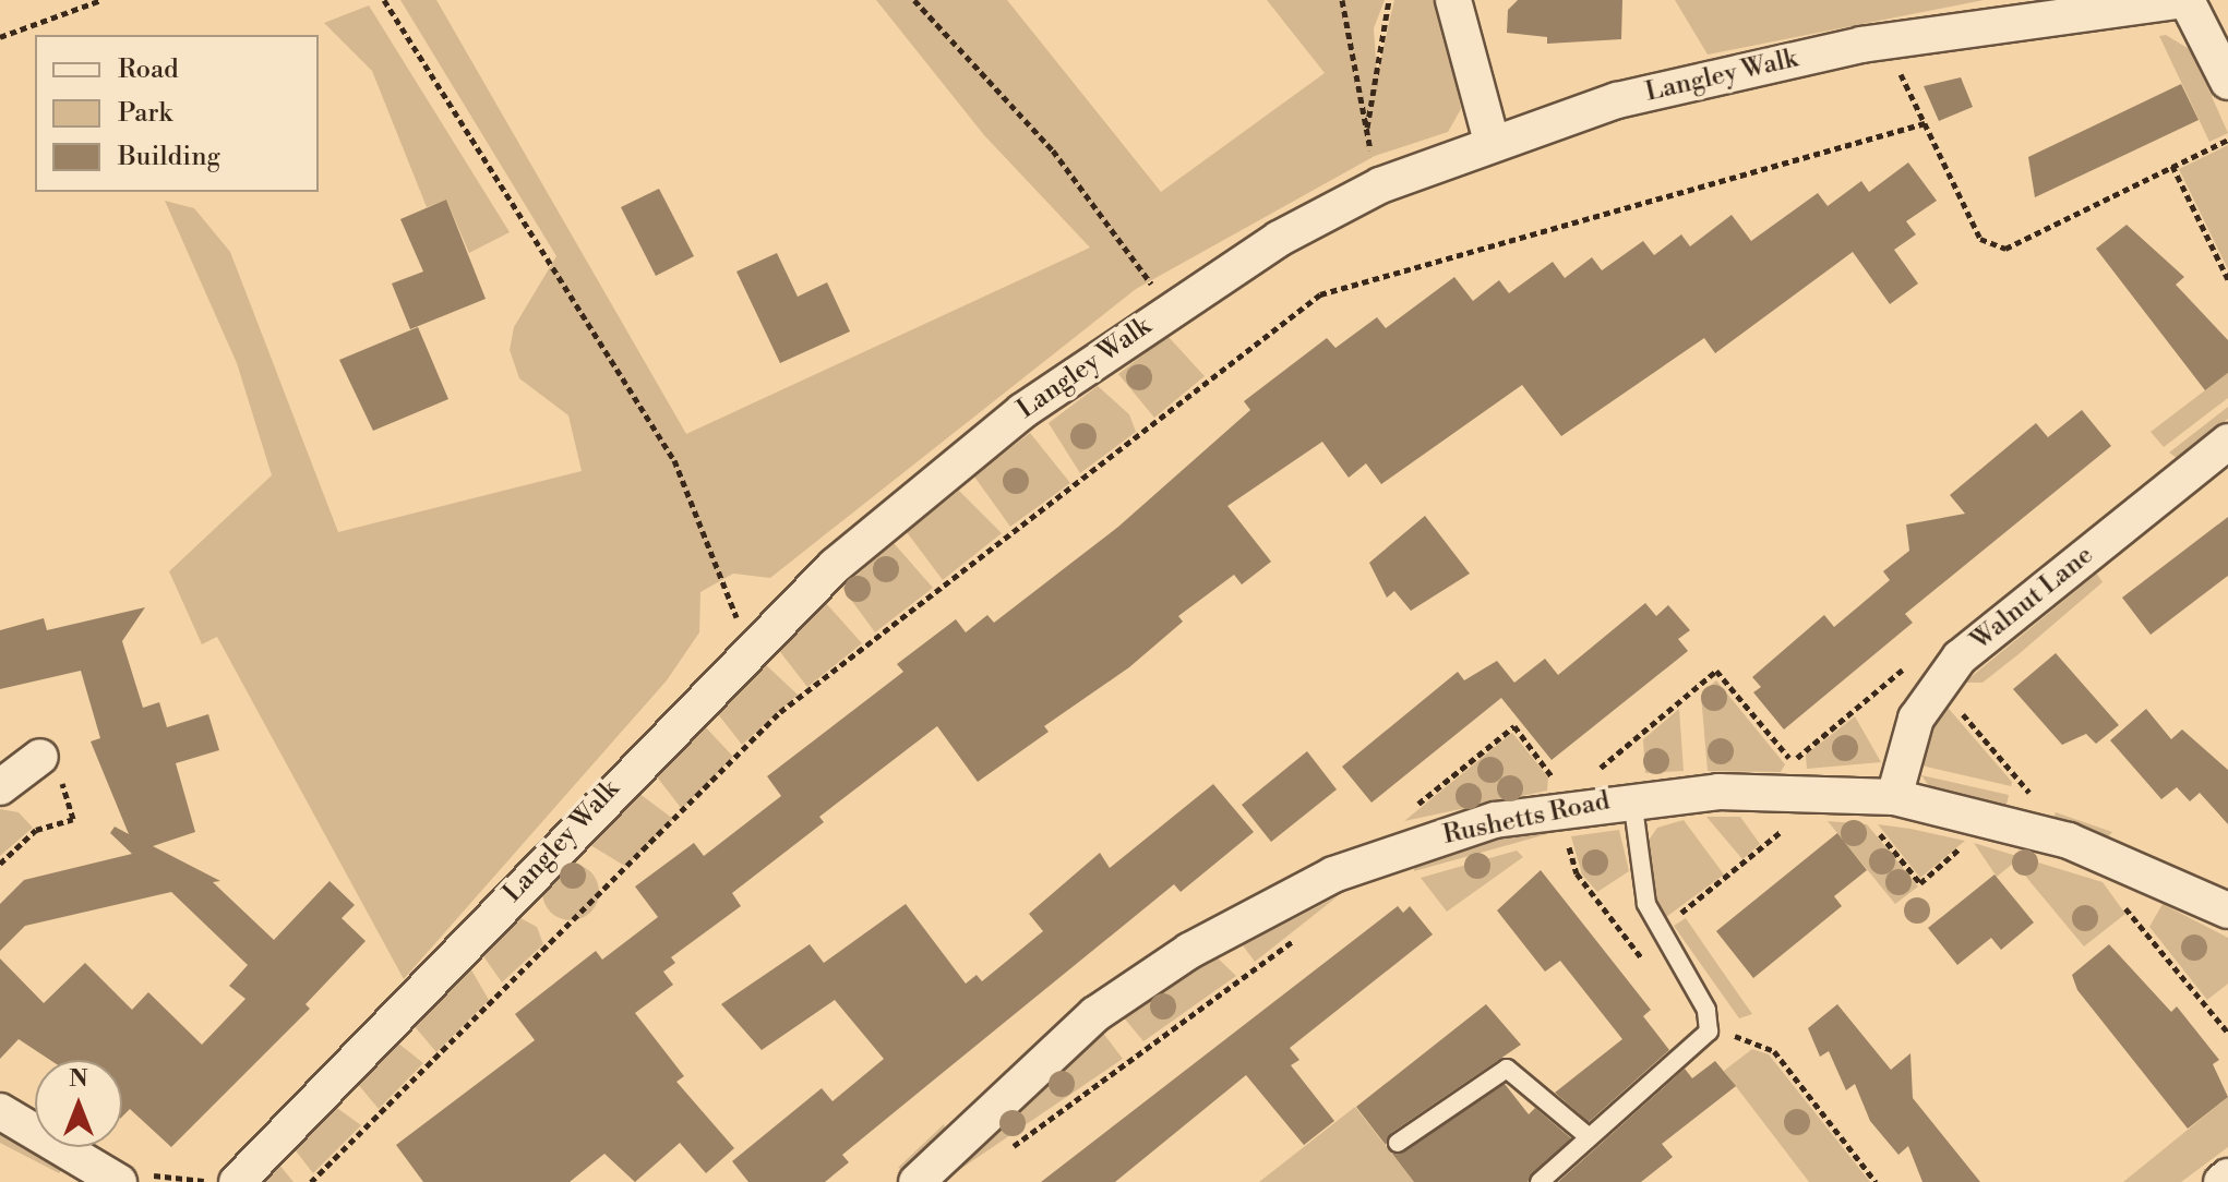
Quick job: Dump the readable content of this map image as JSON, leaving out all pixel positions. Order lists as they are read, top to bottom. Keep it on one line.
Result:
{"streets":{"street":["Langley Walk","Walnut Lane","Rushetts Road"]},"crossings":[["Walnut Lane","Rushetts Road"]],"legend":["Road","Park","Building"],"north":"top"}
